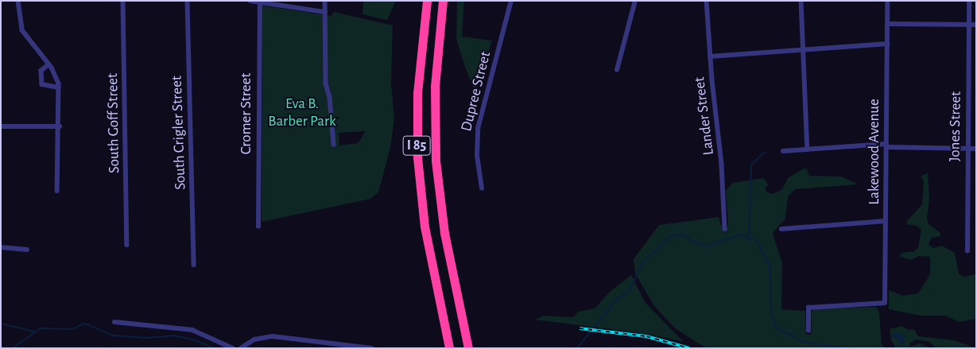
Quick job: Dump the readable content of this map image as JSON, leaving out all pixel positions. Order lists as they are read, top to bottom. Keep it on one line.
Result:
{"streets":{"highway":["I 85"],"street":["Dupree Street","Cromer Street","Lander Street","South Goff Street","Jones Street","South Crigler Street","Lakewood Avenue"]},"parks":["Eva B. Barber Park"]}
